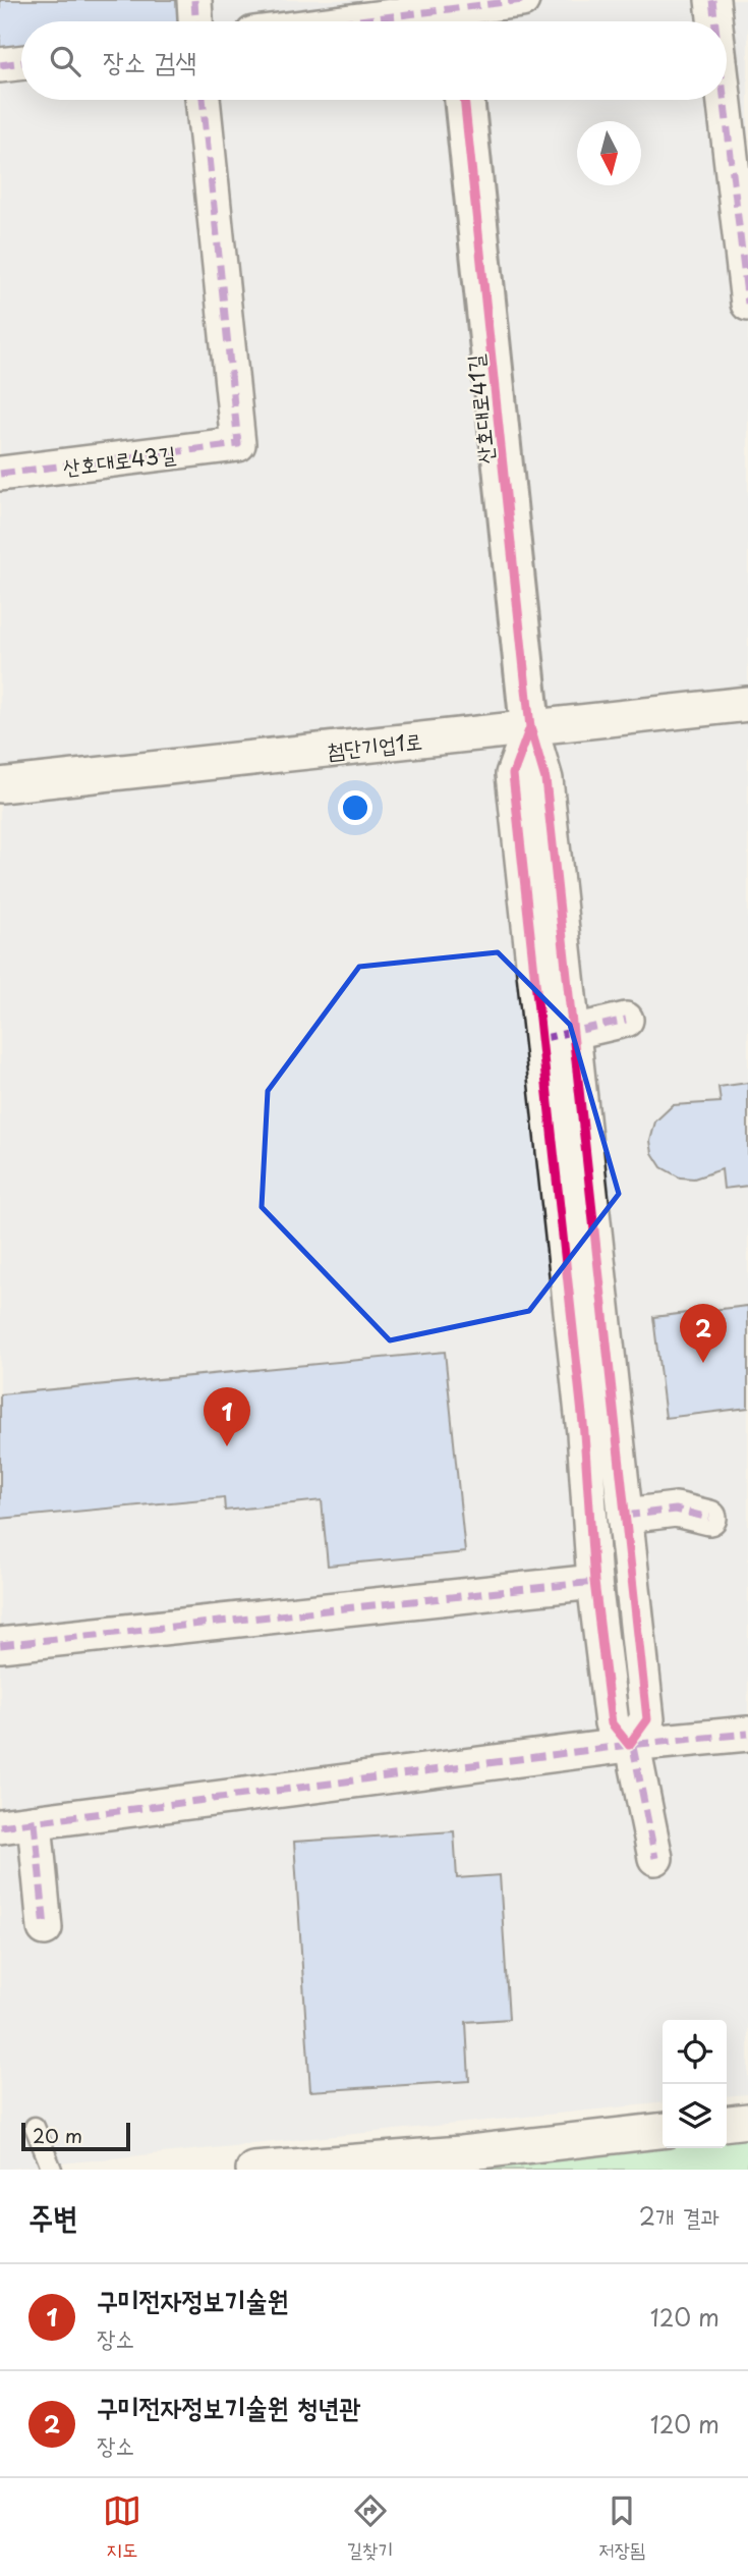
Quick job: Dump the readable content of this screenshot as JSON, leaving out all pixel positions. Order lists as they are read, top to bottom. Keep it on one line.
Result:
{"streets":{"street":["산호대로41길","산호대로43길","첨단기업1로"]},"crossings":[["산호대로41길","첨단기업1로"]],"scale_bar":"20 m","north":"bottom","page":{"search":"장소 검색","pins":["2","1"],"scale":"20 m","heading":["주변","2개 결과"],"list":[{"mark":"1","name":"구미전자정보기술원","note":"장소","value":"120 m"},{"mark":"2","name":"구미전자정보기술원 청년관","note":"장소","value":"120 m"}],"nav":["지도","길찾기","저장됨"]}}
